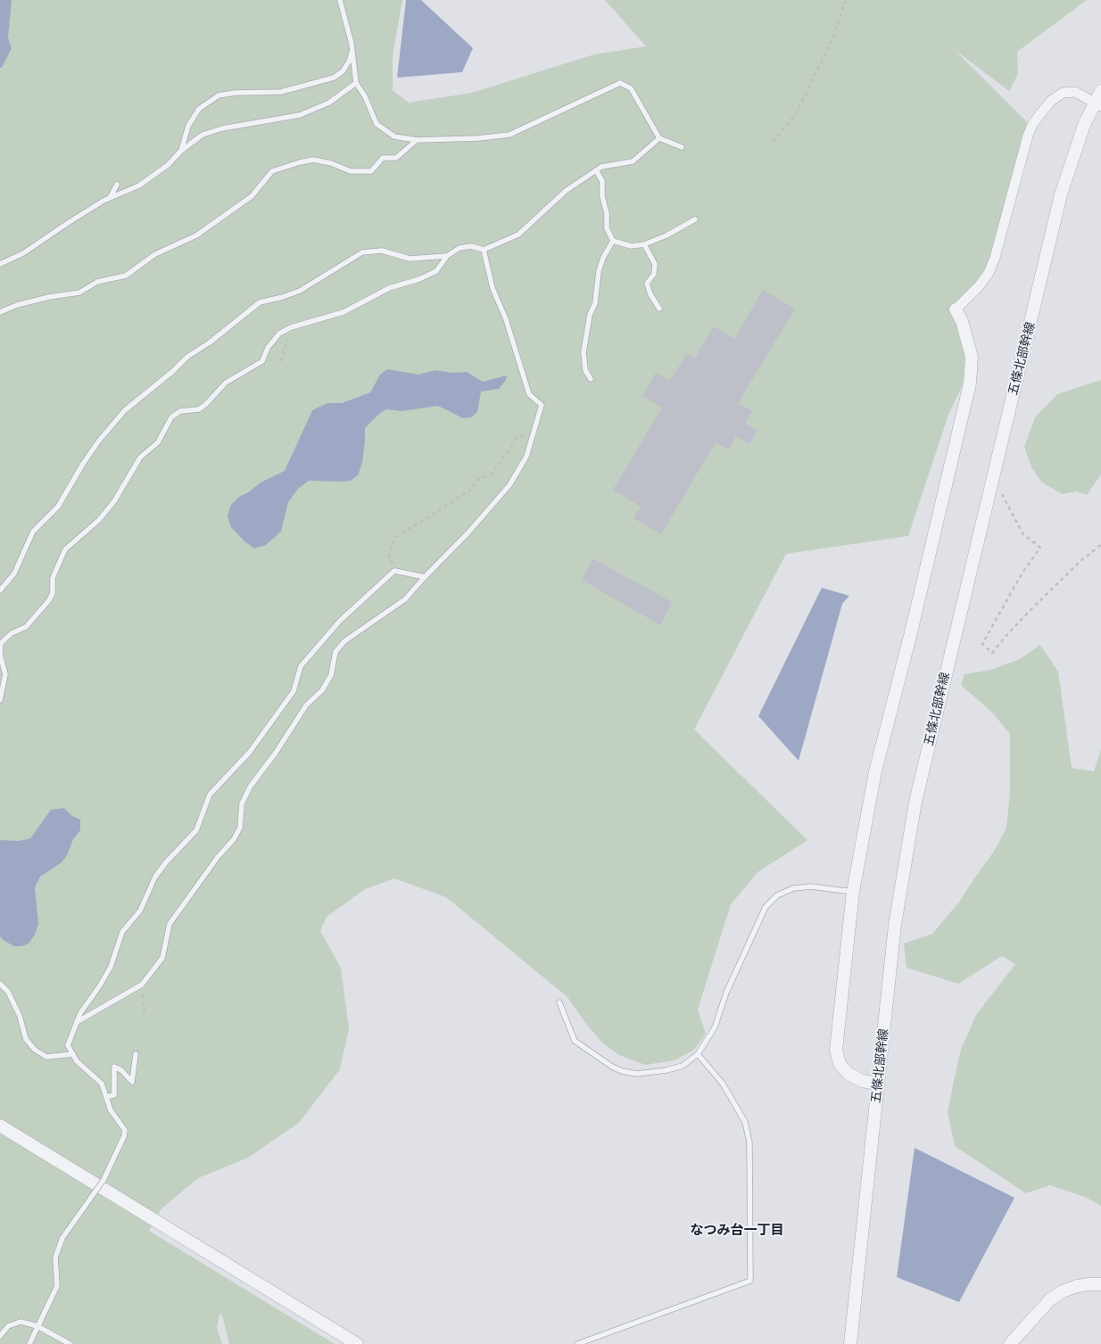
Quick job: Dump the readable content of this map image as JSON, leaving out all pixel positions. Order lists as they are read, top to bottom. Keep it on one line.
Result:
{"streets":{"street":["五條北部幹線"]},"districts":["なつみ台一丁目"]}
